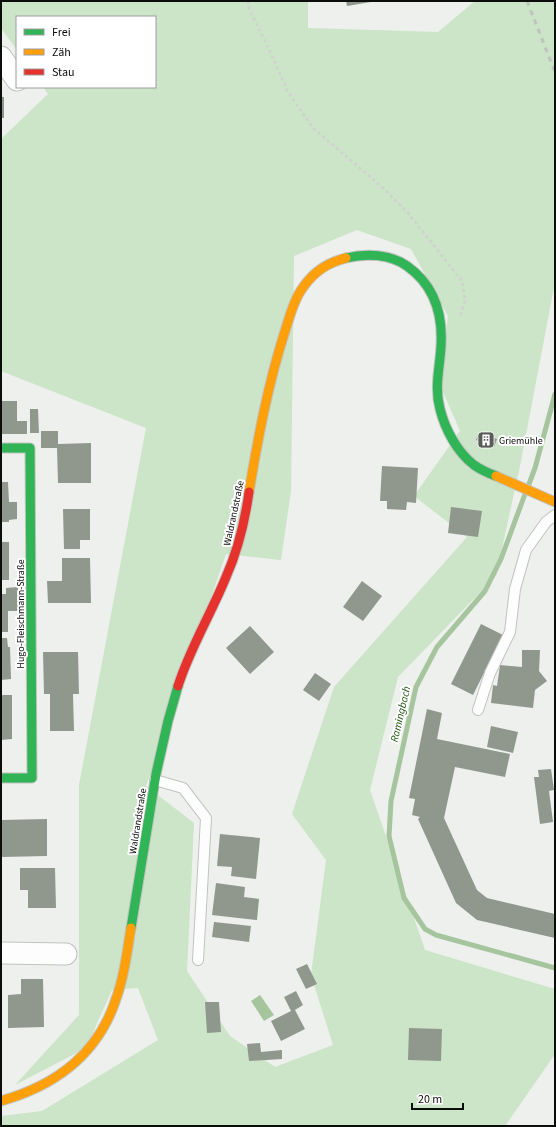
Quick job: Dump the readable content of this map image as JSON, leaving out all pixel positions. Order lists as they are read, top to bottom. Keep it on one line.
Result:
{"streets":{"street":["Waldrandstraße","Hugo-Fleischmann-Straße"]},"water":["Ramingbach"],"places":{"building":["Griemühle"]},"legend":["Frei","Zäh","Stau"],"scale_bar":"20 m"}
